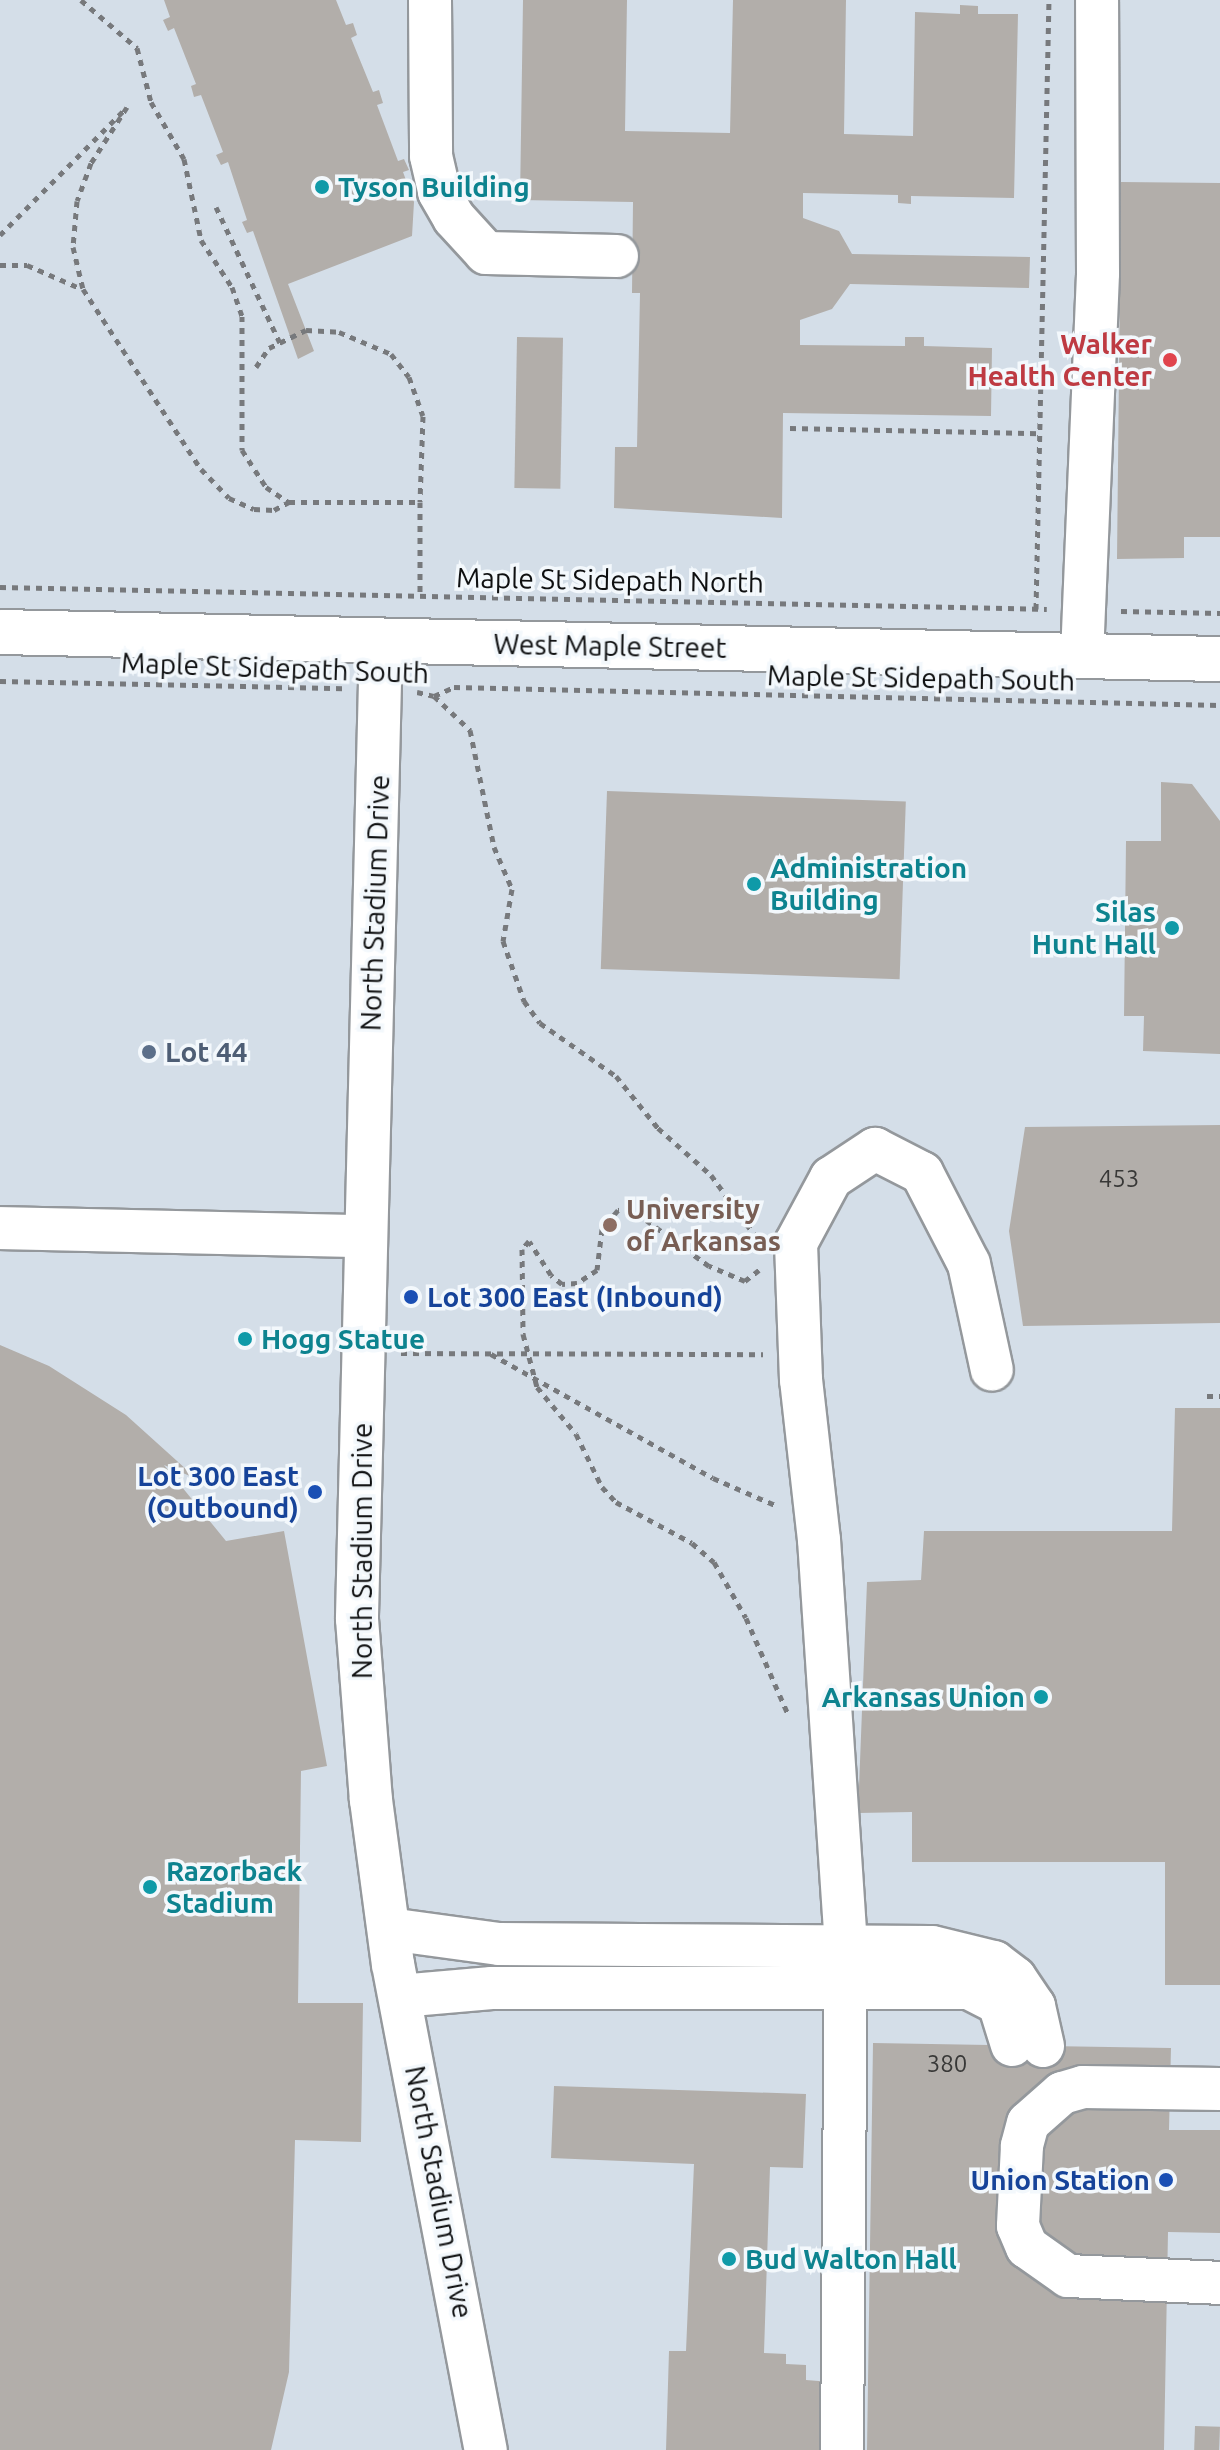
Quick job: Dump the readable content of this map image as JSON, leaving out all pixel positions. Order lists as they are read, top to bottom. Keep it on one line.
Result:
{"streets":{"main road":["West Maple Street"],"street":["North Stadium Drive"],"path":["Maple St Sidepath North","Maple St Sidepath South"]},"crossings":[["West Maple Street","North Stadium Drive"],["Maple St Sidepath South","North Stadium Drive"]],"places":["Tyson Building","Walker Health Center","Administration Building","Silas Hunt Hall","Lot 44","University of Arkansas","Lot 300 East (Inbound)","Hogg Statue","Lot 300 East (Outbound)","Arkansas Union","Razorback Stadium","Union Station","Bud Walton Hall"],"house_numbers":["453","380"]}
